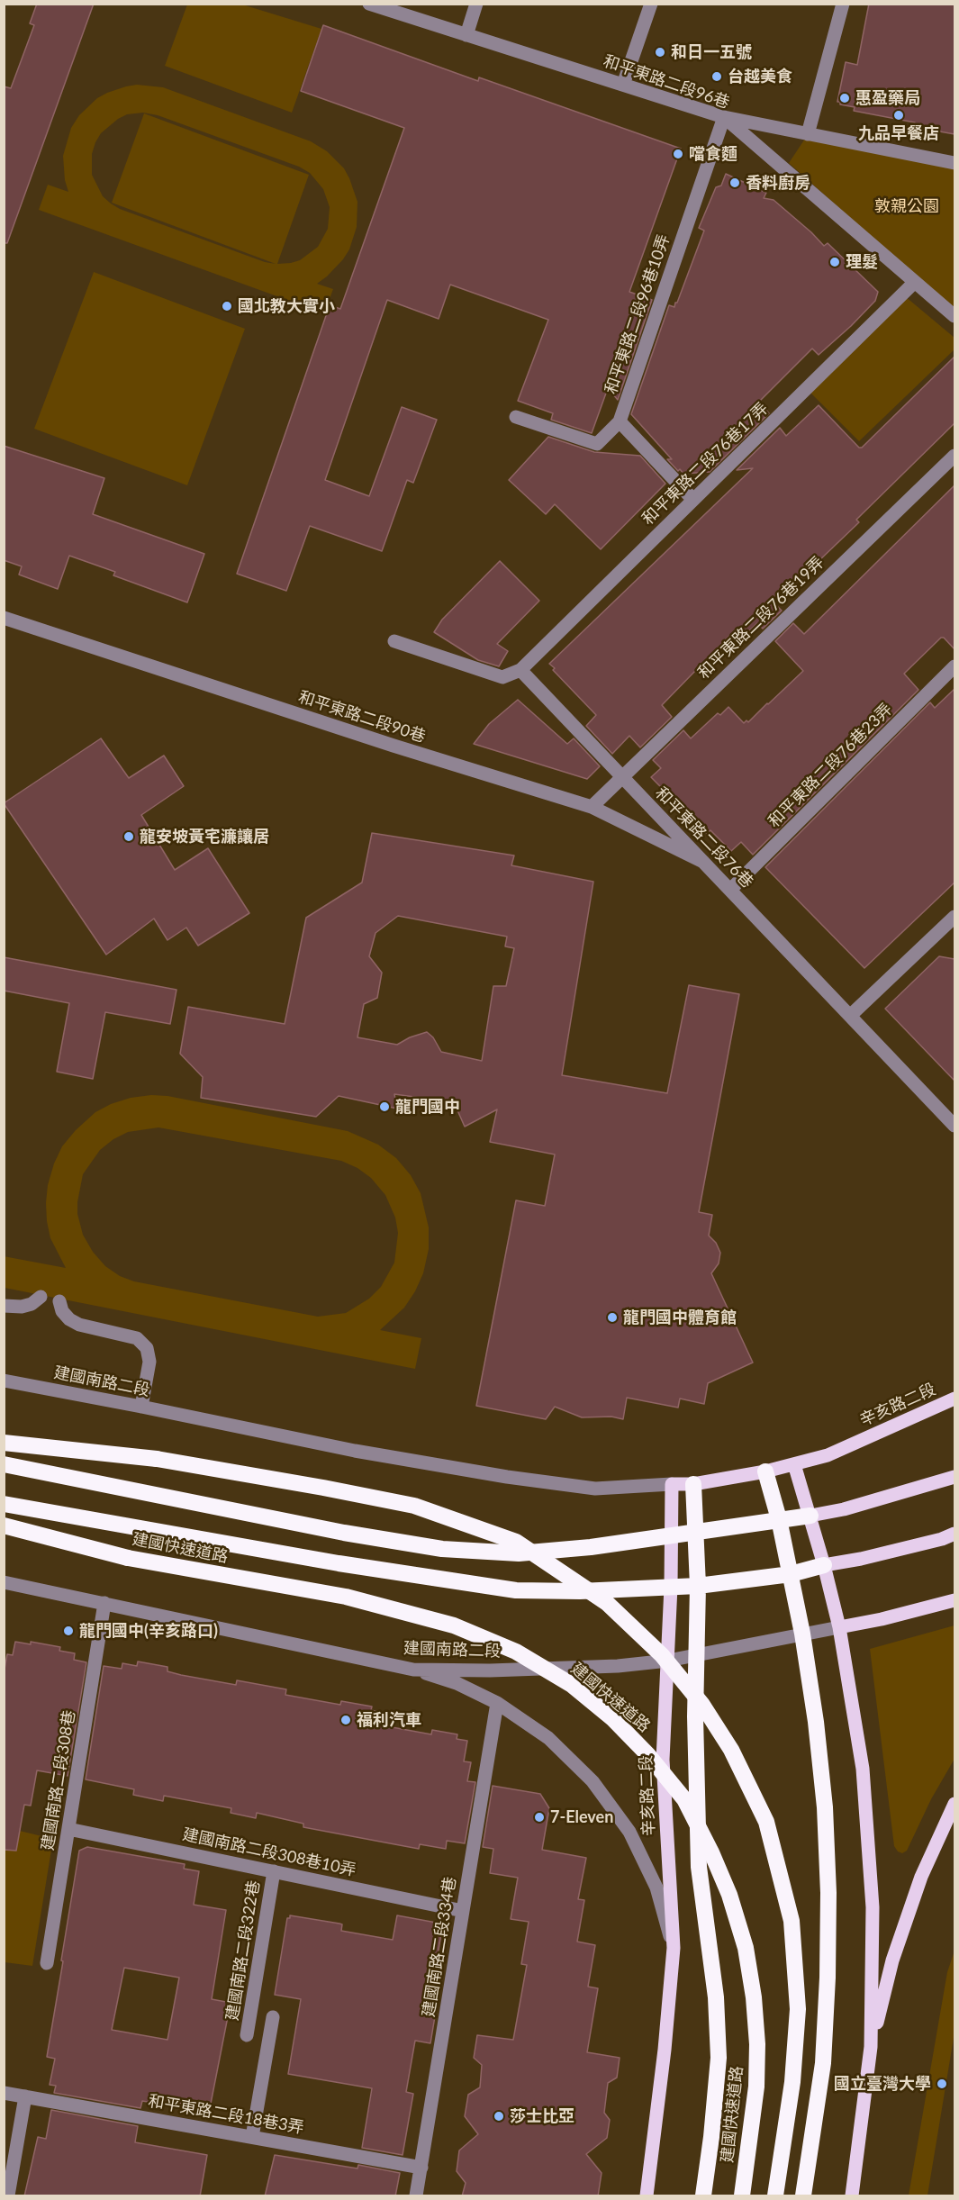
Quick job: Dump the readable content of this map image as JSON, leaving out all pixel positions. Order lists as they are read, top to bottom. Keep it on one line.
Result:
{"streets":{"highway":["建國快速道路"],"main road":["辛亥路二段"],"street":["和平東路二段96巷","和平東路二段96巷10弄","和平東路二段76巷17弄","和平東路二段76巷19弄","和平東路二段90巷","和平東路二段76巷23弄","和平東路二段76巷","建國南路二段","建國南路二段308巷","建國南路二段308巷10弄","建國南路二段334巷","建國南路二段322巷","和平東路二段18巷3弄"]},"crossings":[["和平東路二段96巷","和平東路二段96巷10弄"],["和平東路二段96巷","和平東路二段76巷17弄"],["和平東路二段76巷17弄","和平東路二段76巷"],["和平東路二段76巷19弄","和平東路二段90巷"],["和平東路二段76巷19弄","和平東路二段76巷"],["和平東路二段90巷","和平東路二段76巷"],["和平東路二段76巷23弄","和平東路二段76巷"],["建國南路二段","辛亥路二段"],["建國南路二段","建國南路二段308巷"],["辛亥路二段","建國快速道路"],["建國南路二段308巷","建國南路二段308巷10弄"],["建國南路二段308巷10弄","建國南路二段334巷"],["建國南路二段308巷10弄","建國南路二段322巷"],["建國南路二段334巷","和平東路二段18巷3弄"]],"parks":["敦親公園"],"places":["和日一五號","台越美食","惠盈藥局","九品早餐店","噹食麵","香料廚房","理髮","國北教大實小","龍安坡黃宅濂讓居","龍門國中","龍門國中體育館","龍門國中(辛亥路口)","福利汽車","7-Eleven","國立臺灣大學","莎士比亞"]}
